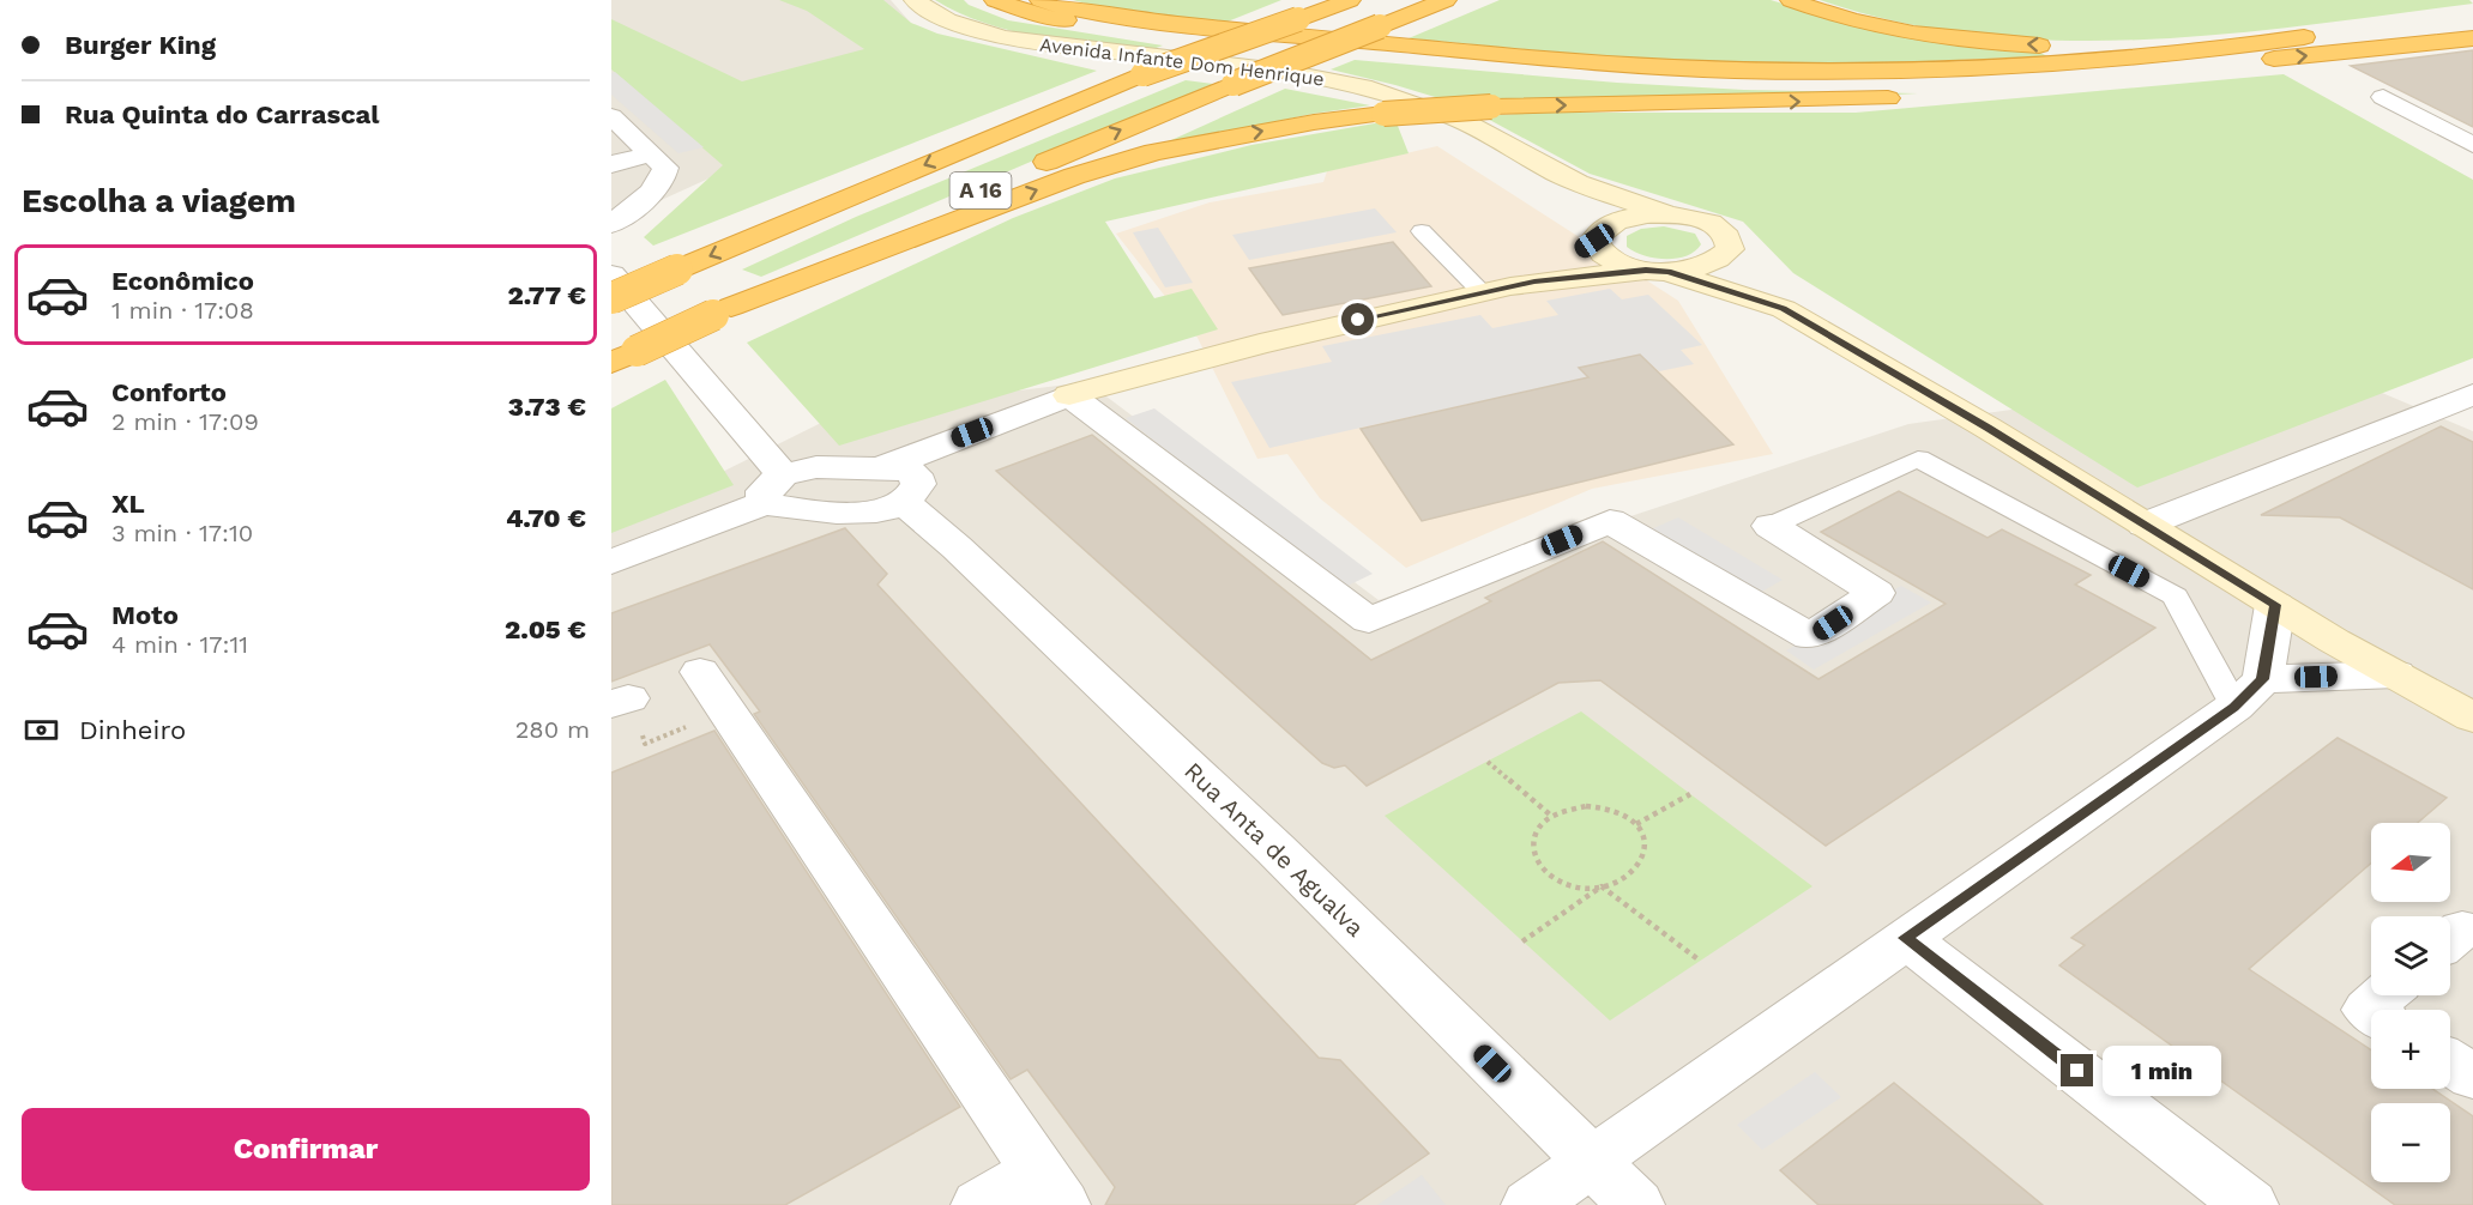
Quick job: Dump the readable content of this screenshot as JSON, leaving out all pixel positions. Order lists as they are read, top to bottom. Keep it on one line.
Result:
{"streets":{"highway":["A 16"],"street":["Avenida Infante Dom Henrique","Rua Anta de Agualva"]},"north":"left","page":{"banner":["Burger King","Rua Quinta do Carrascal"],"heading":"Escolha a viagem","list":[{"name":"Econômico","note":"1 min · 17:08","value":"2.77 €"},{"name":"Conforto","note":"2 min · 17:09","value":"3.73 €"},{"name":"XL","note":"3 min · 17:10","value":"4.70 €"},{"name":"Moto","note":"4 min · 17:11","value":"2.05 €"}],"pay":["Dinheiro","280 m"],"map_buttons":["+","−"],"bubble":"1 min","buttons":"Confirmar"}}
